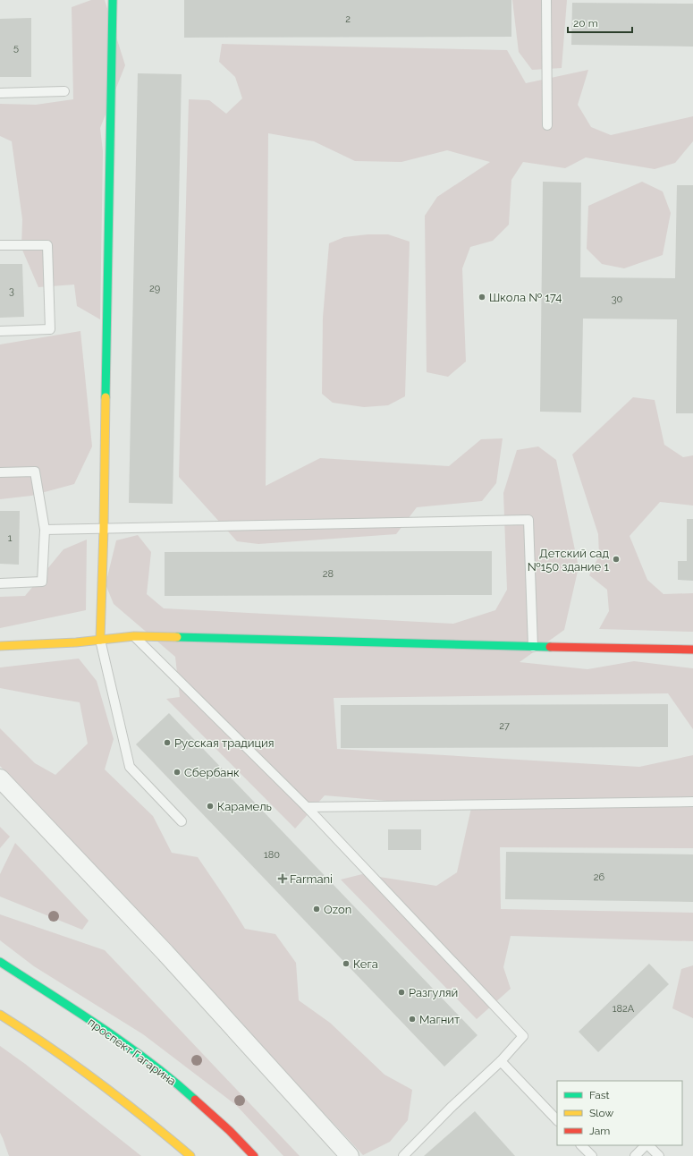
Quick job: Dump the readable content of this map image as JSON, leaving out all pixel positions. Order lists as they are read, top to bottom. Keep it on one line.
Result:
{"streets":{"street":["проспект Гагарина"]},"places":{"other":["Школа № 174","Детский сад №150 здание 1","Русская традиция","Сбербанк","Карамель","Ozon","Кега","Разгуляй","Магнит"],"health":["Farmani"]},"house_numbers":["2","5","29","3","30","1","28","27","180","26","182А"],"legend":["Fast","Slow","Jam"],"scale_bar":"20 m"}
